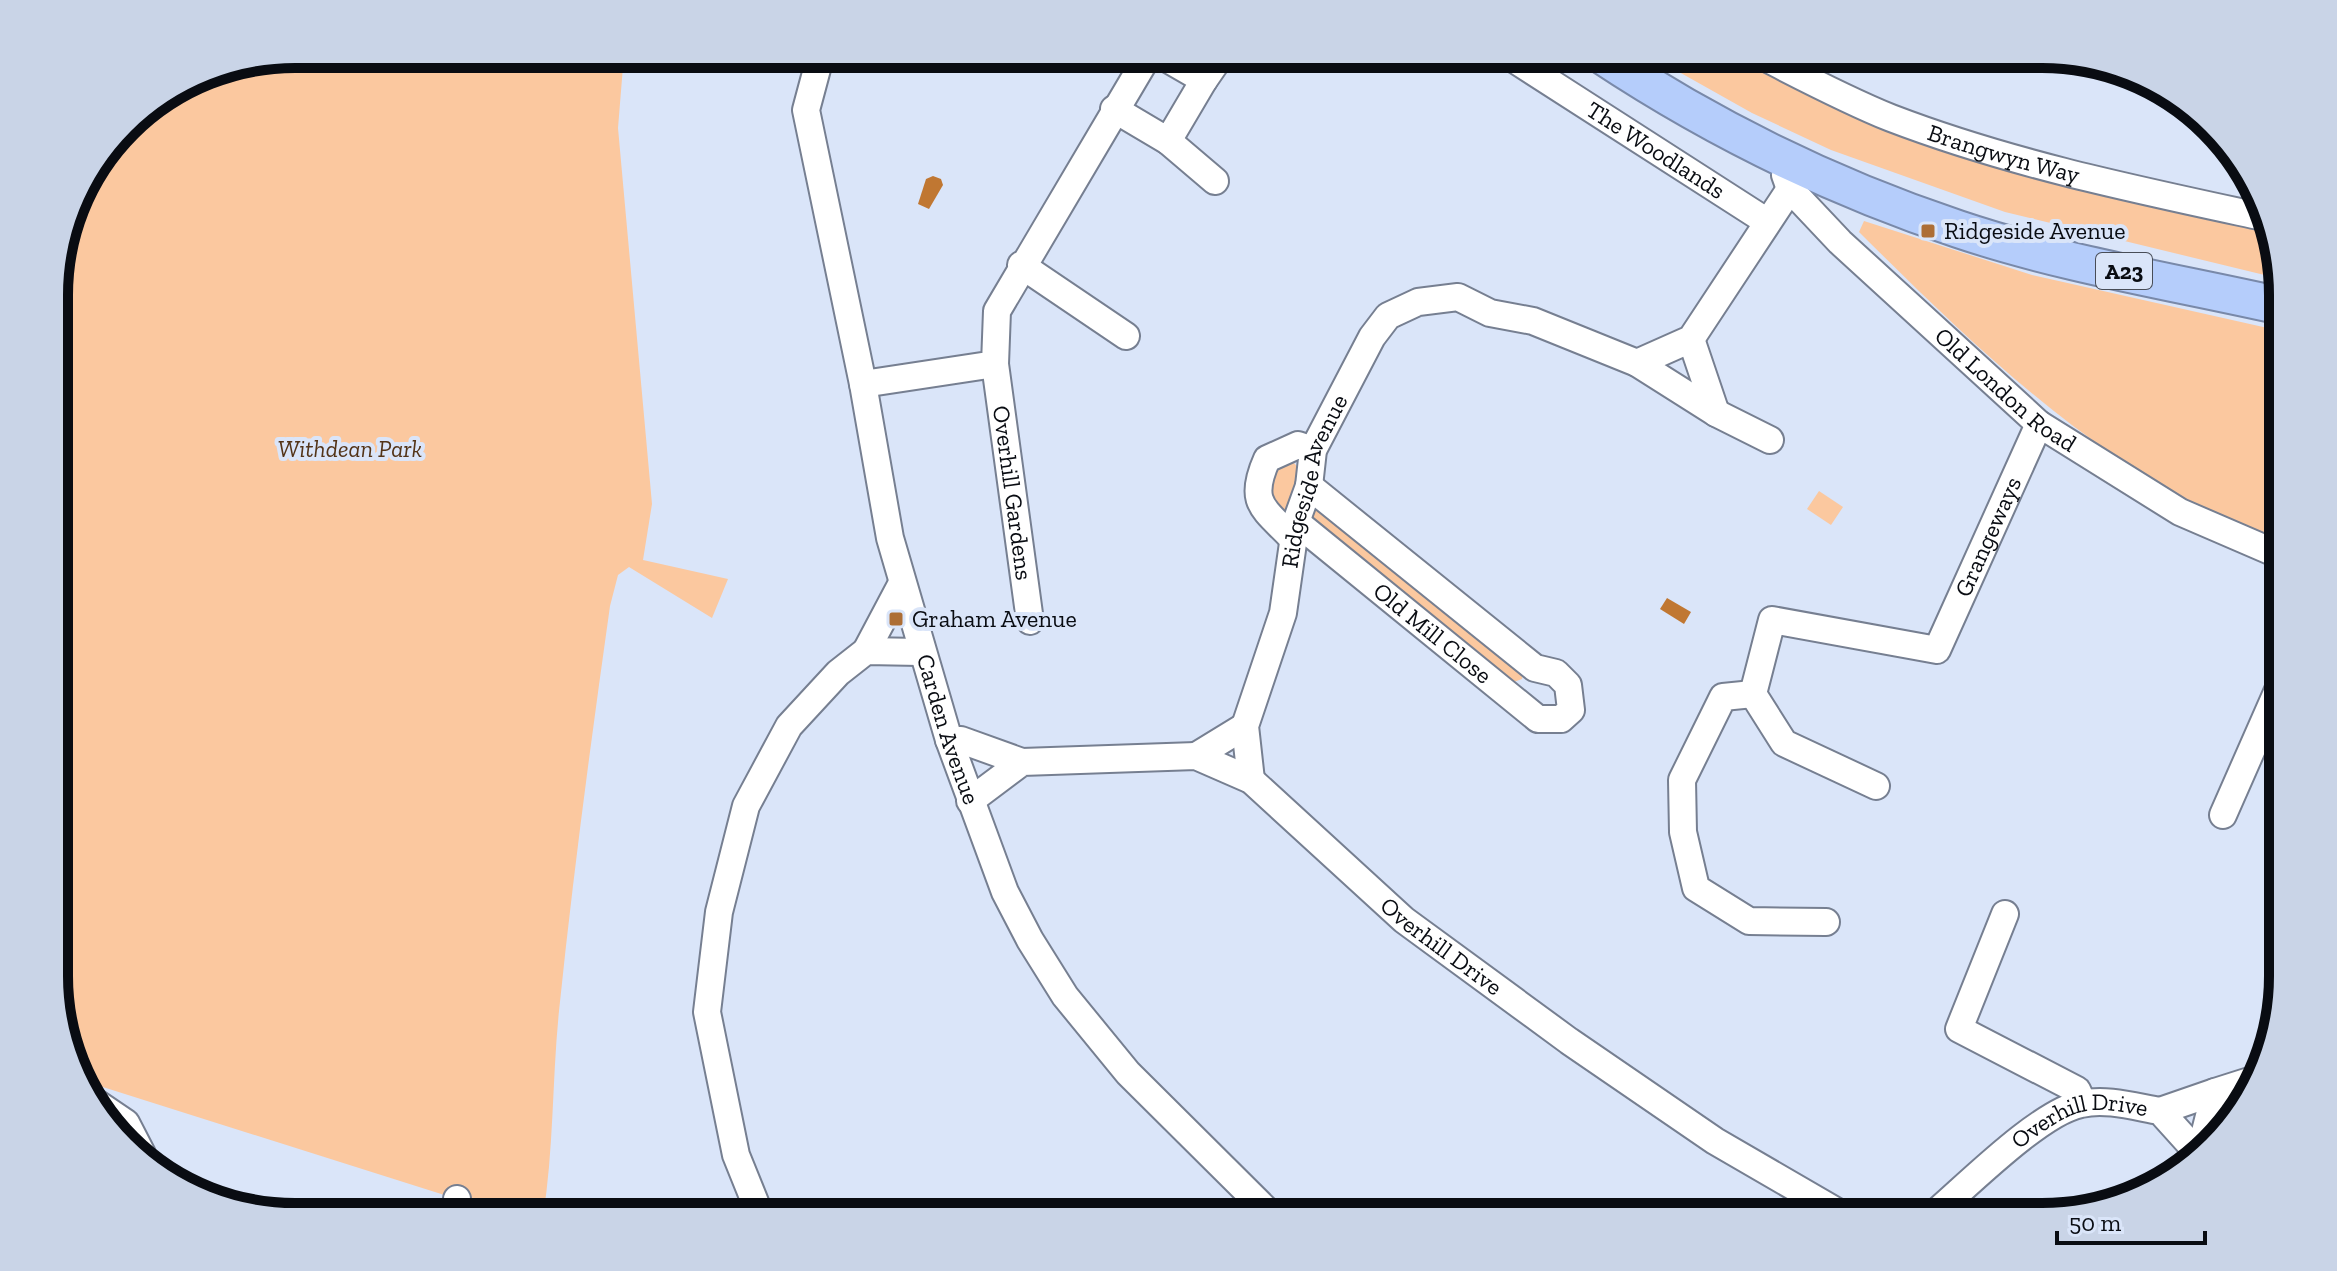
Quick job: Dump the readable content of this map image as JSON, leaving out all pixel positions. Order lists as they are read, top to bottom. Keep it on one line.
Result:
{"streets":{"highway":["A23"],"street":["The Woodlands","Brangwyn Way","Old London Road","Ridgeside Avenue","Overhill Gardens","Grangeways","Old Mill Close","Carden Avenue","Overhill Drive"]},"crossings":[["A23","Old London Road"],["Old London Road","Grangeways"],["Ridgeside Avenue","Old Mill Close"],["Ridgeside Avenue","Overhill Drive"],["Carden Avenue","Overhill Drive"]],"parks":["Withdean Park"],"places":{"transit":["Ridgeside Avenue","Graham Avenue"]},"scale_bar":"50 m"}
